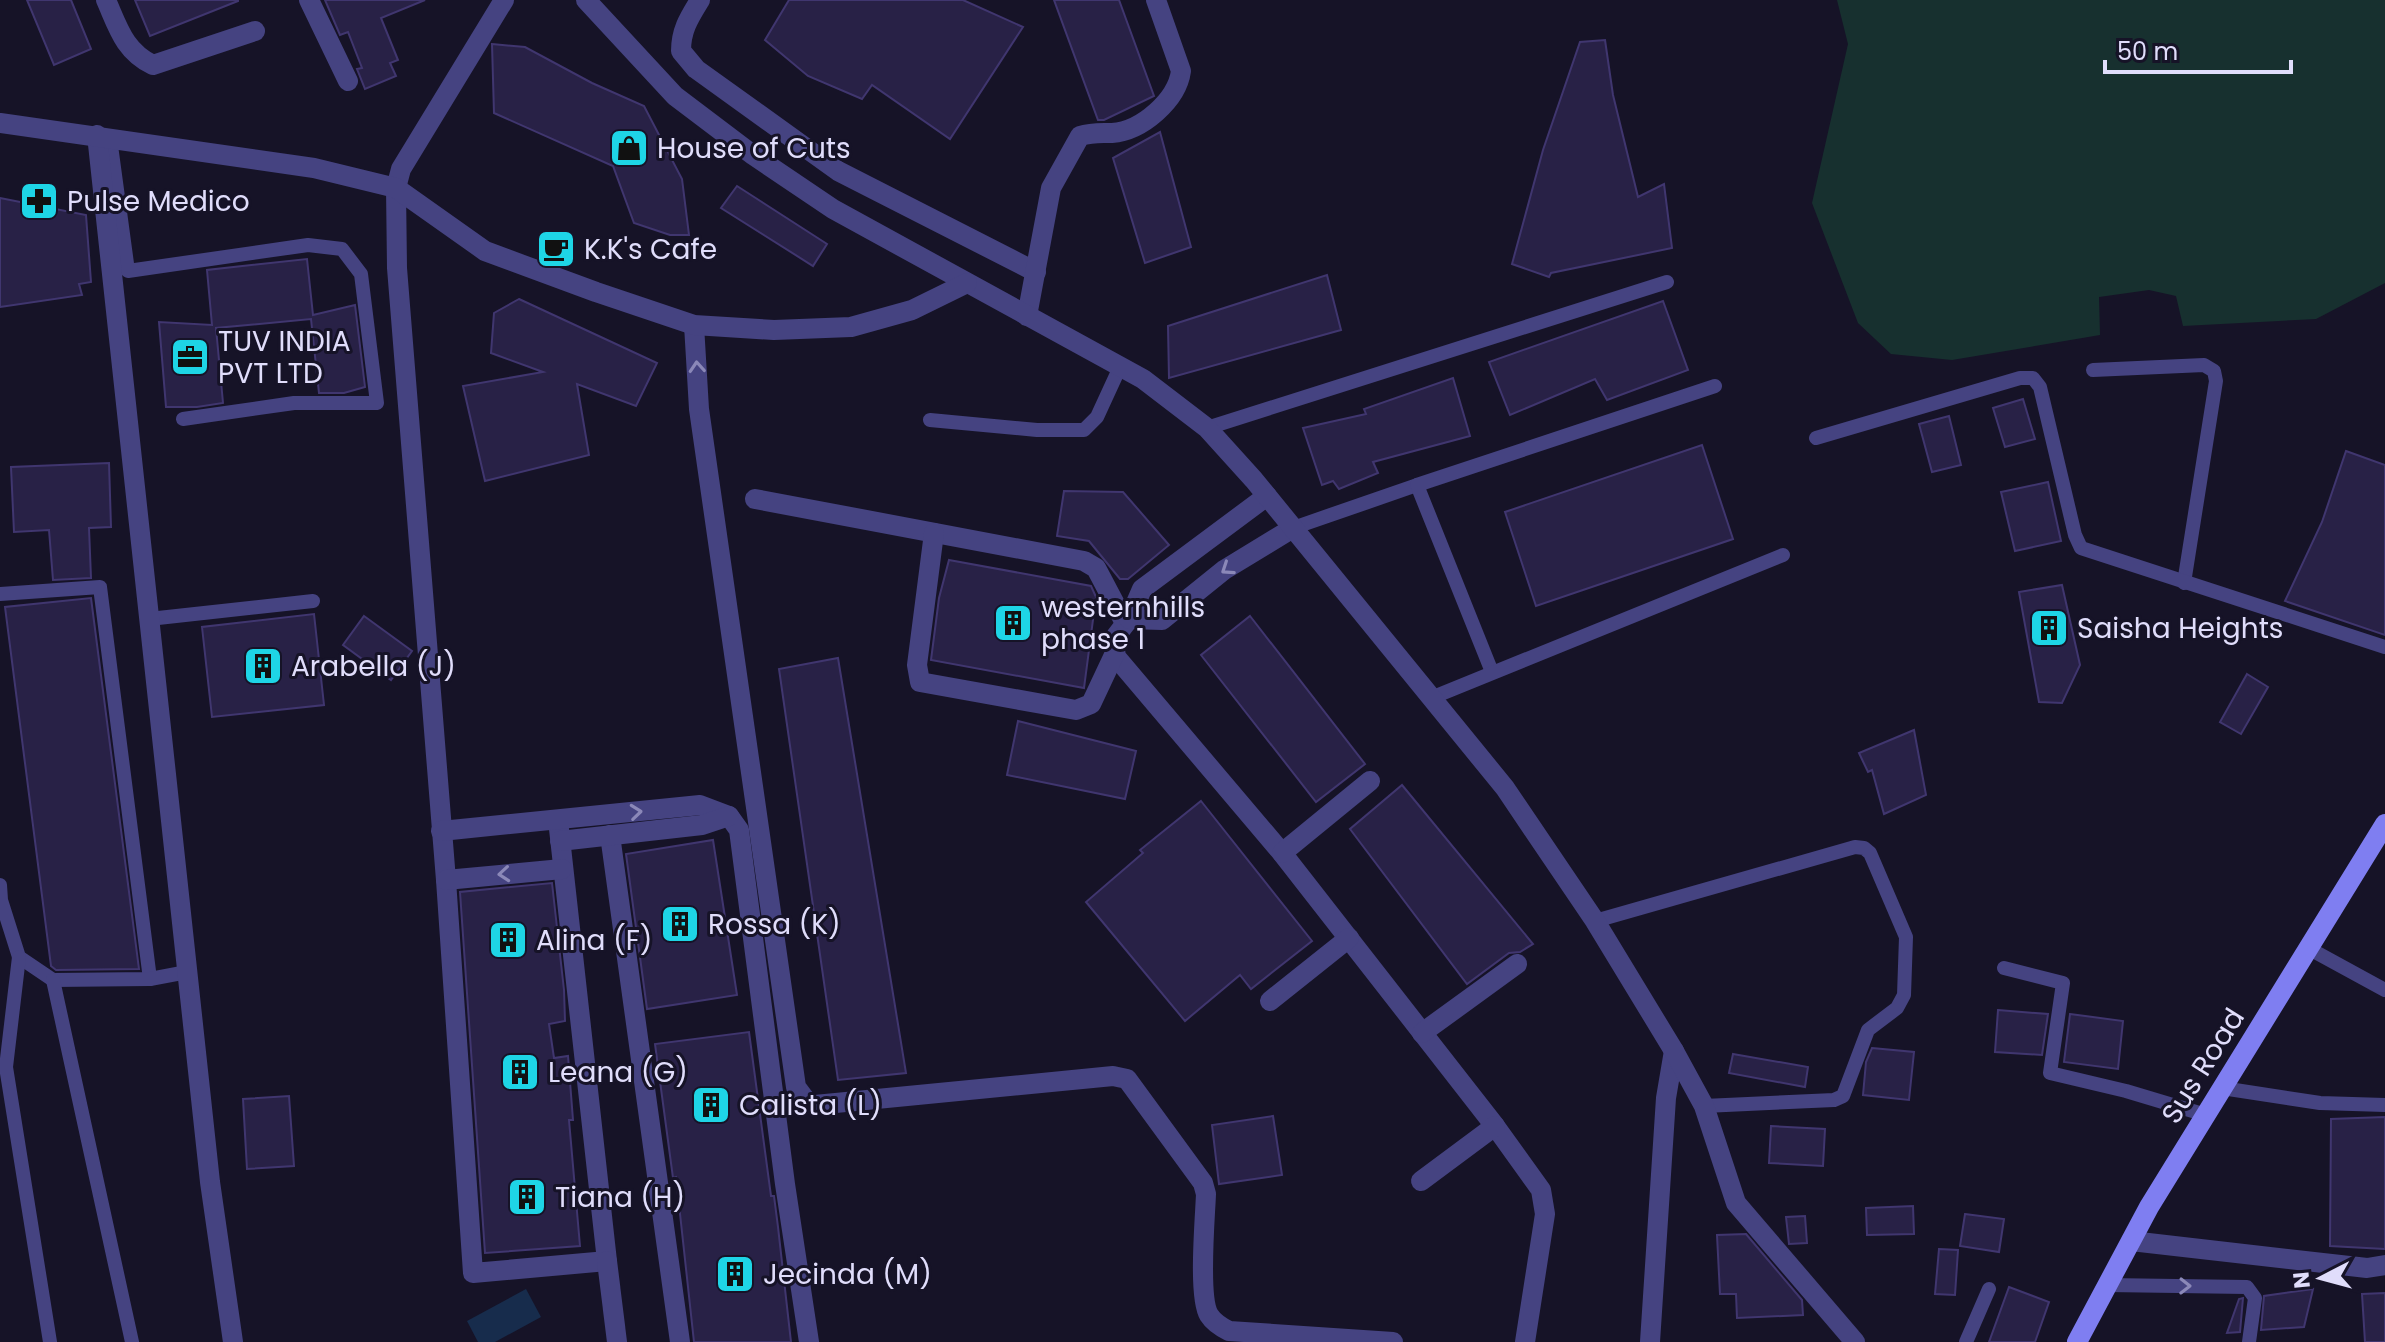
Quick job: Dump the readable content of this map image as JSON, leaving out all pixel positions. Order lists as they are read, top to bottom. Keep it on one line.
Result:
{"streets":{"main road":["Sus Road"]},"places":{"shop":["House of Cuts"],"pharmacy":["Pulse Medico"],"cafe":["K.K's Cafe"],"office":["TUV INDIA PVT LTD"],"building":["westernhills phase 1","Saisha Heights","Arabella (J)","Rossa (K)","Alina (F)","Leana (G)","Calista (L)","Tiana (H)","Jecinda (M)"]},"scale_bar":"50 m","north":"left"}
